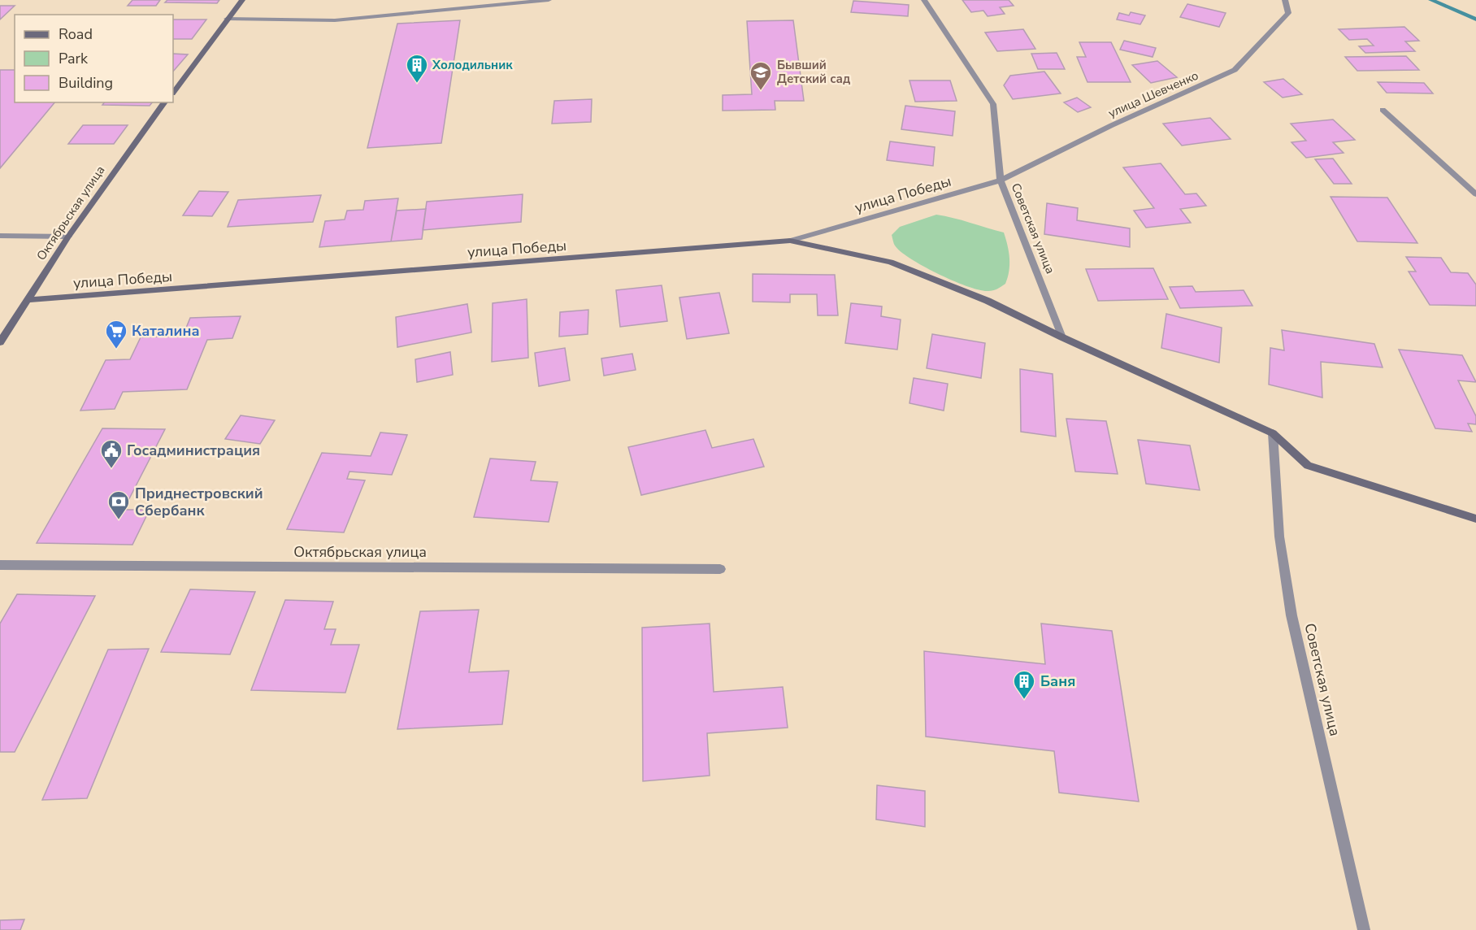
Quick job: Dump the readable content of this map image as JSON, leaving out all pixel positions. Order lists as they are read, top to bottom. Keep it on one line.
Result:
{"streets":{"street":["улица Шевченко","улица Победы","Октябрьская улица","Советская улица"]},"crossings":[["улица Шевченко","улица Победы"],["улица Шевченко","Советская улица"],["улица Победы","Октябрьская улица"],["улица Победы","Советская улица"]],"places":{"building":["Холодильник","Баня"],"school or university":["Бывший Детский сад"],"supermarket":["Каталина"],"public building":["Госадминистрация"],"bank":["Приднестровский Сбербанк"]},"legend":["Road","Park","Building"]}
